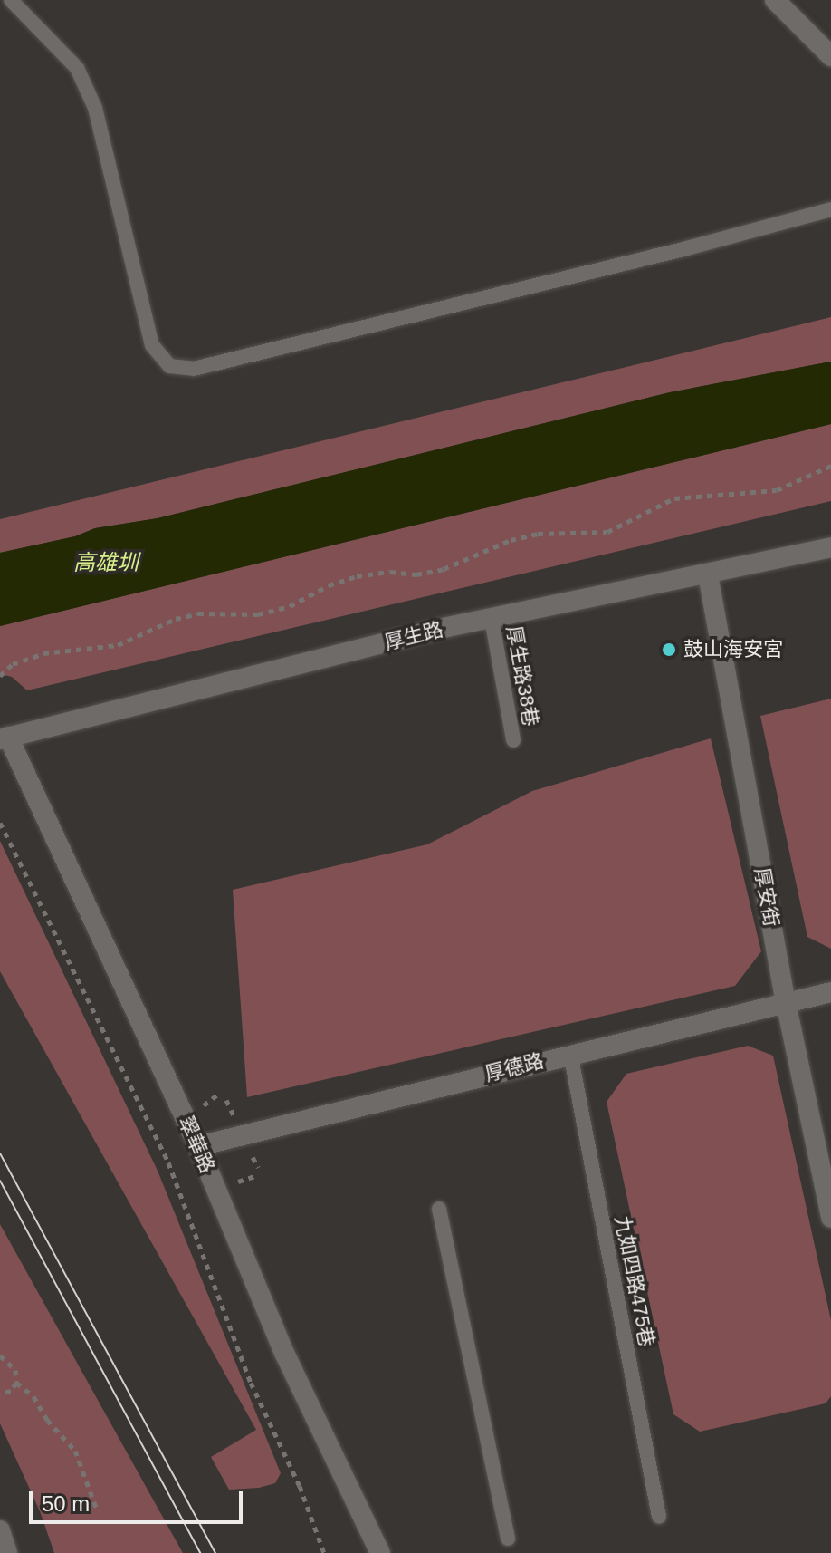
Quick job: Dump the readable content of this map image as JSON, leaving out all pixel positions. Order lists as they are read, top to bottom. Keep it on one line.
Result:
{"streets":{"street":["厚生路","厚安街","厚德路","翠華路"],"lane":["厚生路38巷","九如四路475巷"]},"crossings":[["厚生路","厚生路38巷"],["厚生路","厚安街"],["厚生路","翠華路"],["厚安街","厚德路"],["厚德路","翠華路"],["厚德路","九如四路475巷"]],"water":["高雄圳"],"places":["鼓山海安宮"],"scale_bar":"50 m"}
